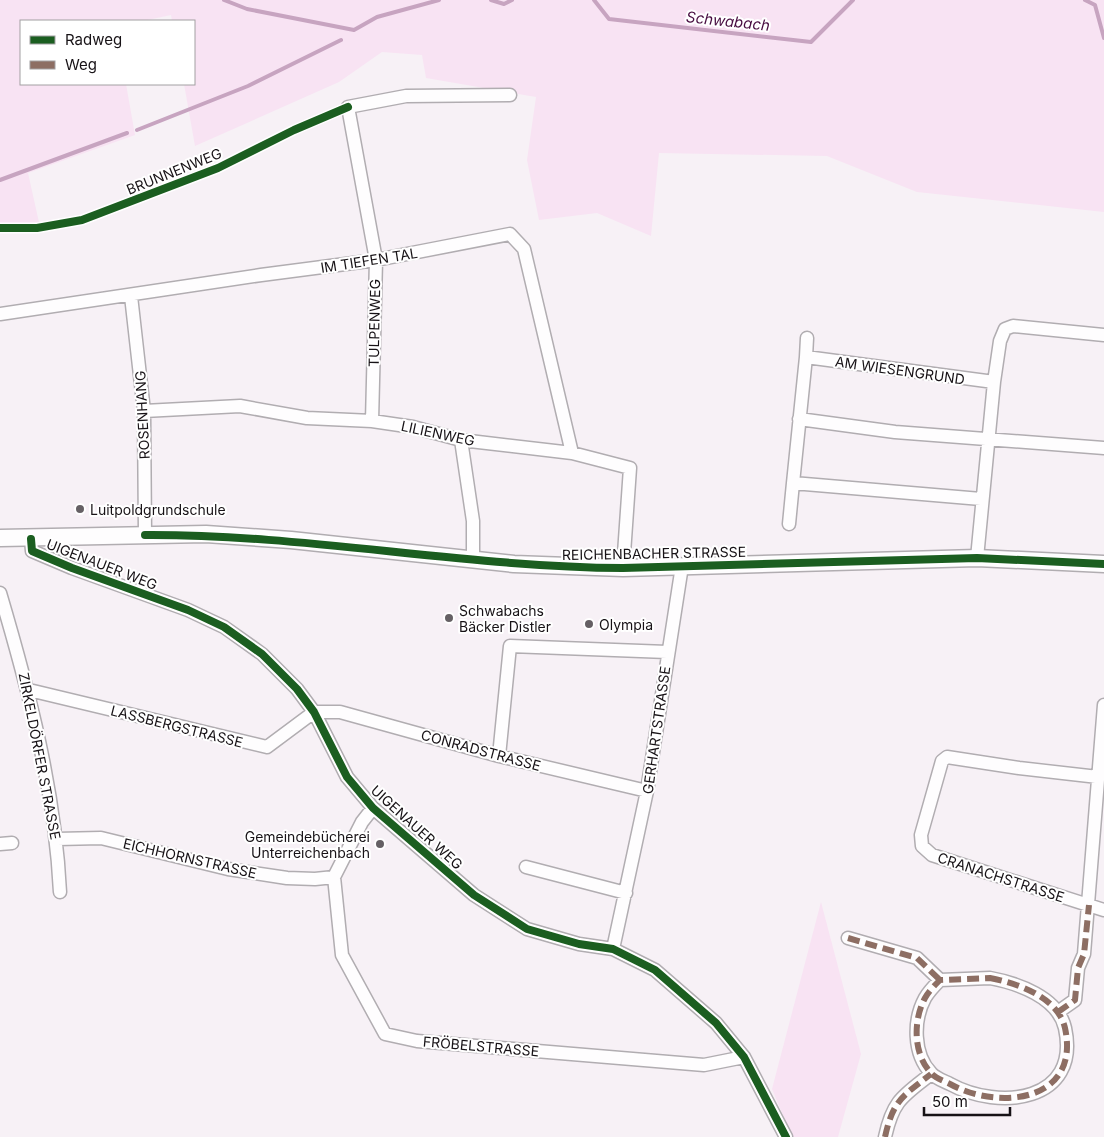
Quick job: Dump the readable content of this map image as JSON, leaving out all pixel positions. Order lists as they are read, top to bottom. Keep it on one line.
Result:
{"streets":{"main road":["REICHENBACHER STRASSE"],"street":["IM TIEFEN TAL","TULPENWEG","AM WIESENGRUND","ROSENHANG","LILIENWEG","UIGENAUER WEG","LASSBERGSTRASSE","GERHARTSTRASSE","CONRADSTRASSE","ZIRKELDÖRFER STRASSE","EICHHORNSTRASSE","CRANACHSTRASSE","FRÖBELSTRASSE"],"cycle path":["BRUNNENWEG"]},"crossings":[["IM TIEFEN TAL","TULPENWEG"],["IM TIEFEN TAL","ROSENHANG"],["IM TIEFEN TAL","LILIENWEG"],["TULPENWEG","LILIENWEG"],["ROSENHANG","LILIENWEG"],["ROSENHANG","REICHENBACHER STRASSE"],["LILIENWEG","REICHENBACHER STRASSE"],["REICHENBACHER STRASSE","UIGENAUER WEG"],["REICHENBACHER STRASSE","GERHARTSTRASSE"],["UIGENAUER WEG","LASSBERGSTRASSE"],["UIGENAUER WEG","GERHARTSTRASSE"],["UIGENAUER WEG","CONRADSTRASSE"],["UIGENAUER WEG","FRÖBELSTRASSE"],["LASSBERGSTRASSE","CONRADSTRASSE"],["LASSBERGSTRASSE","ZIRKELDÖRFER STRASSE"],["GERHARTSTRASSE","CONRADSTRASSE"],["ZIRKELDÖRFER STRASSE","EICHHORNSTRASSE"],["EICHHORNSTRASSE","FRÖBELSTRASSE"]],"water":["Schwabach"],"places":["Luitpoldgrundschule","Schwabachs Bäcker Distler","Olympia","Gemeindebücherei Unterreichenbach"],"legend":["Radweg","Weg"],"scale_bar":"50 m"}
